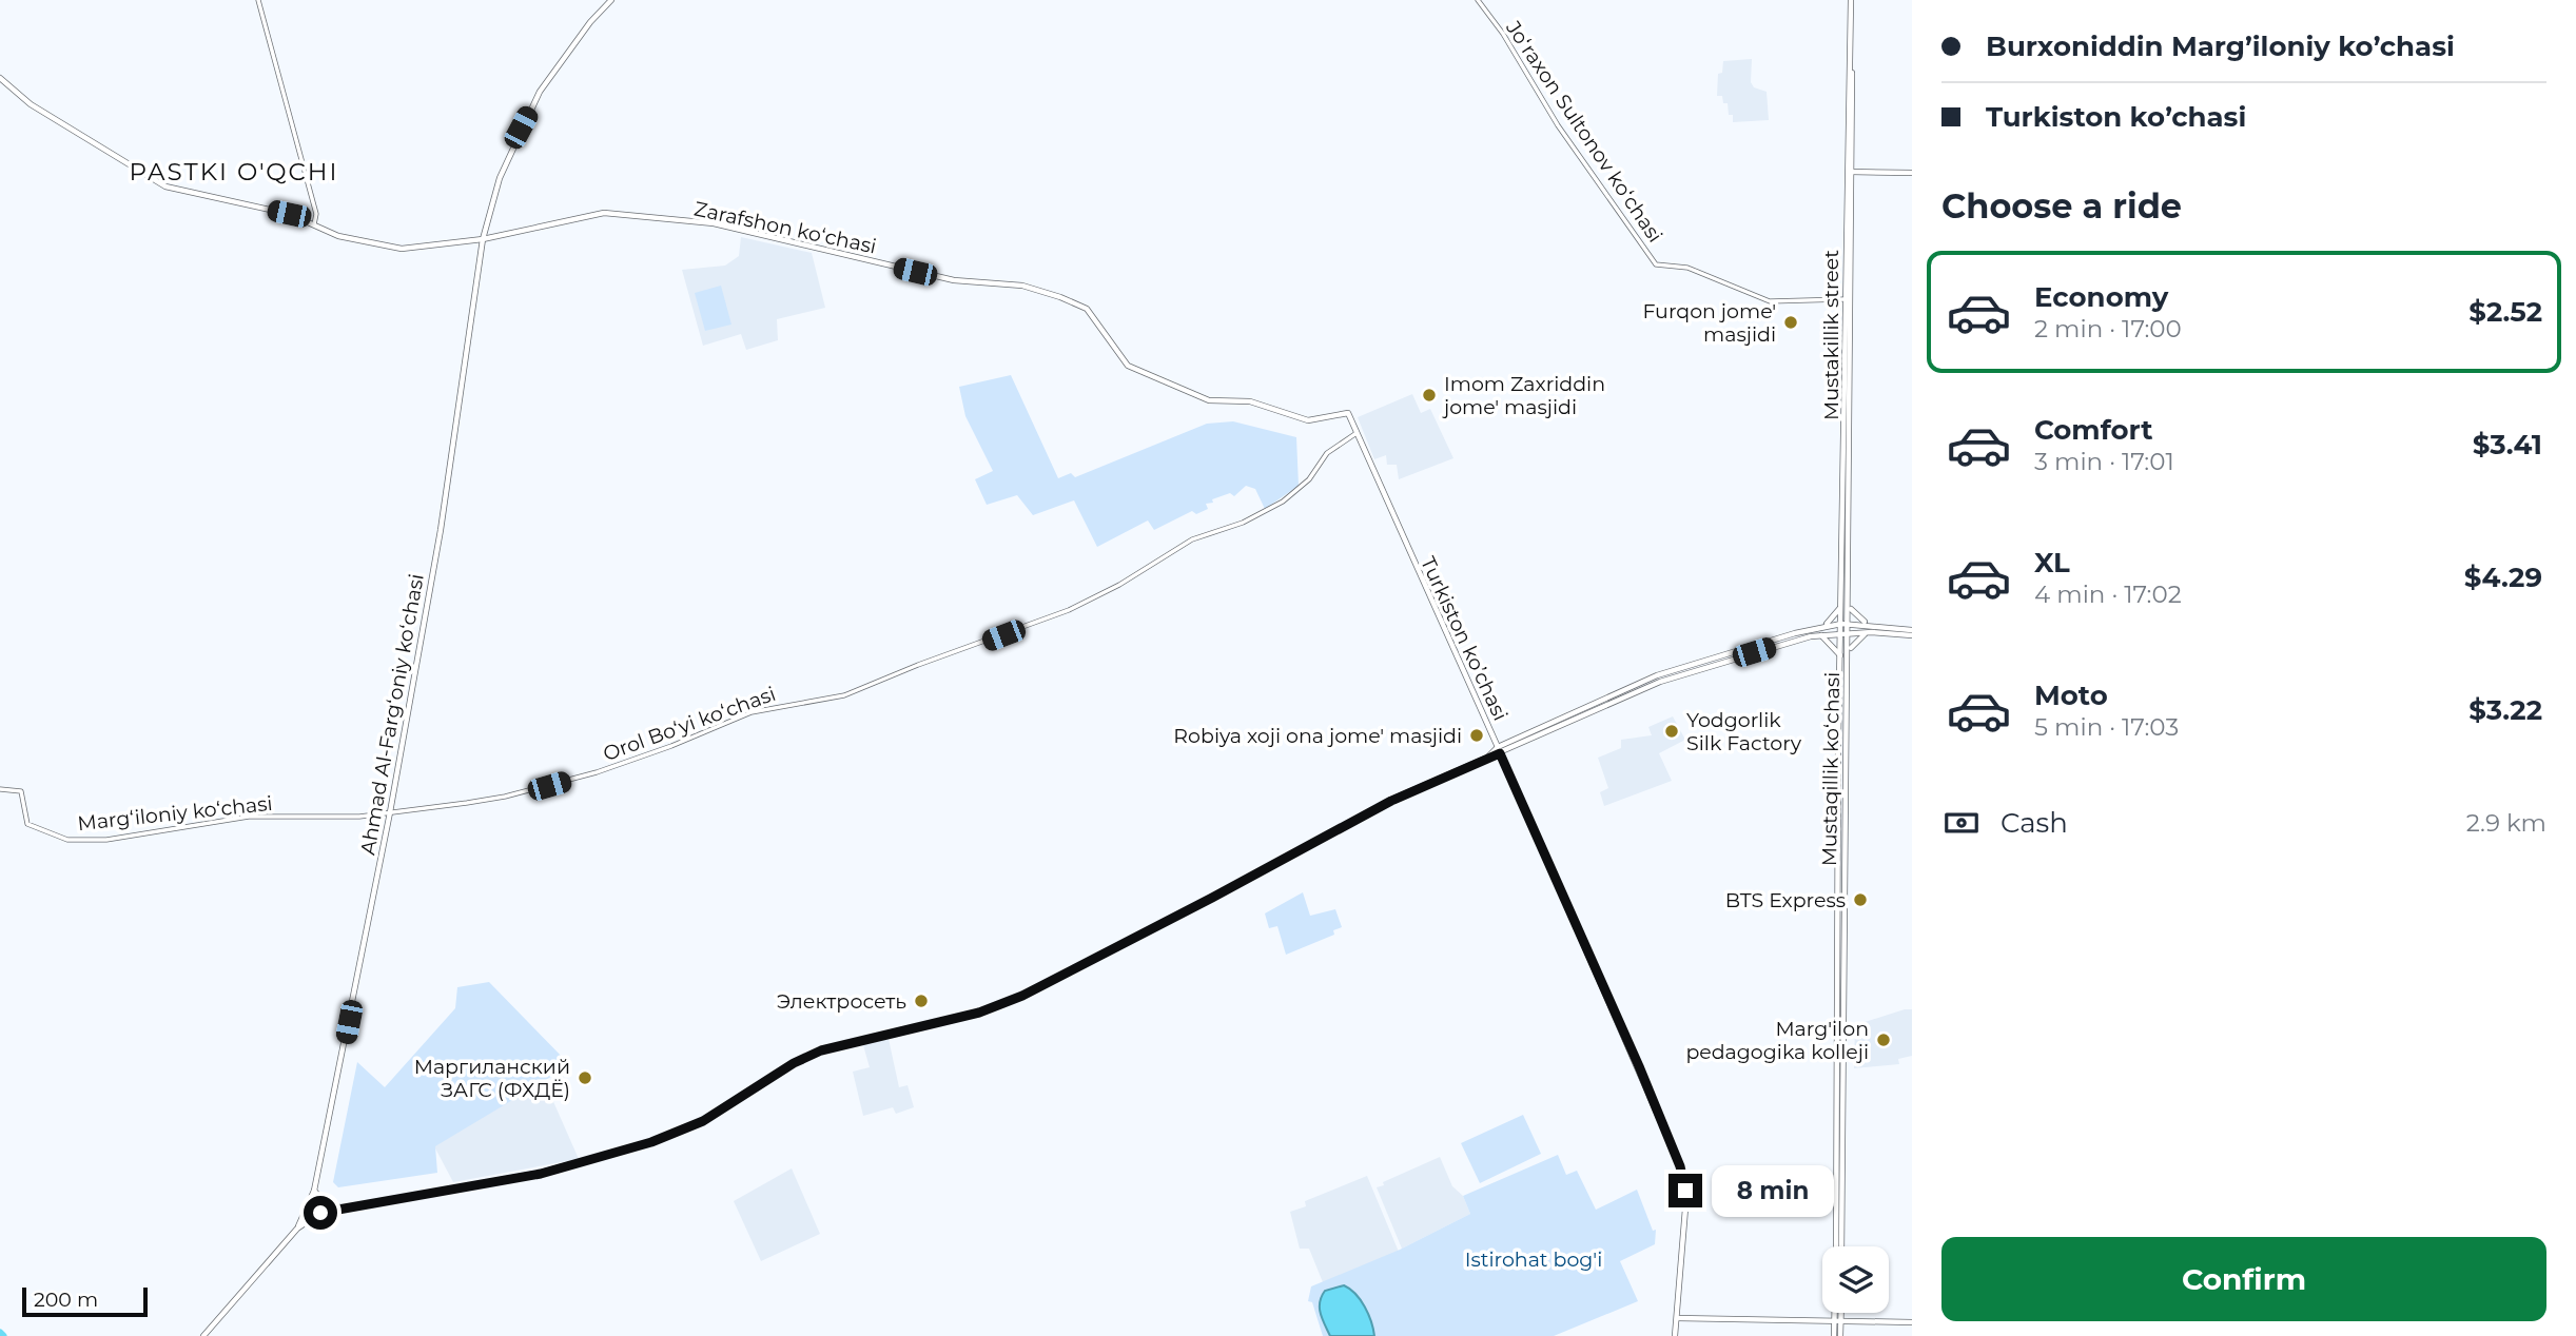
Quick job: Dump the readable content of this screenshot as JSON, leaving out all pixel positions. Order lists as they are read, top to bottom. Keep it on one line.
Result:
{"streets":{"main road":["Zarafshon koʻchasi","Mustakillik street","Turkiston ko’chasi","Ahmad Al-Fargʻoniy koʻchasi","Mustaqillik koʻchasi"],"street":["Joʻraxon Sultonov koʻchasi","Orol Boʻyi koʻchasi","Margʻiloniy koʻchasi"]},"crossings":[["Joʻraxon Sultonov koʻchasi","Mustakillik street"],["Zarafshon koʻchasi","Turkiston ko’chasi"],["Zarafshon koʻchasi","Ahmad Al-Fargʻoniy koʻchasi"],["Mustakillik street","Mustaqillik koʻchasi"],["Turkiston ko’chasi","Orol Boʻyi koʻchasi"],["Ahmad Al-Fargʻoniy koʻchasi","Margʻiloniy koʻchasi"],["Orol Boʻyi koʻchasi","Margʻiloniy koʻchasi"]],"districts":["PASTKI O'QCHI"],"parks":["Istirohat bog'i"],"places":["Furqon jome' masjidi","Imom Zaxriddin jome' masjidi","Yodgorlik Silk Factory","Robiya xoji ona jome' masjidi","BTS Express","Электросеть","Marg'ilon pedagogika kolleji","Маргиланский ЗАГС (ФХДЁ)"],"scale_bar":"200 m","page":{"banner":["Burxoniddin Marg’iloniy ko’chasi","Turkiston ko’chasi"],"heading":"Choose a ride","list":[{"name":"Economy","note":"2 min · 17:00","value":"$2.52"},{"name":"Comfort","note":"3 min · 17:01","value":"$3.41"},{"name":"XL","note":"4 min · 17:02","value":"$4.29"},{"name":"Moto","note":"5 min · 17:03","value":"$3.22"}],"pay":["Cash","2.9 km"],"bubble":"8 min","buttons":"Confirm","scale":"200 m"}}
